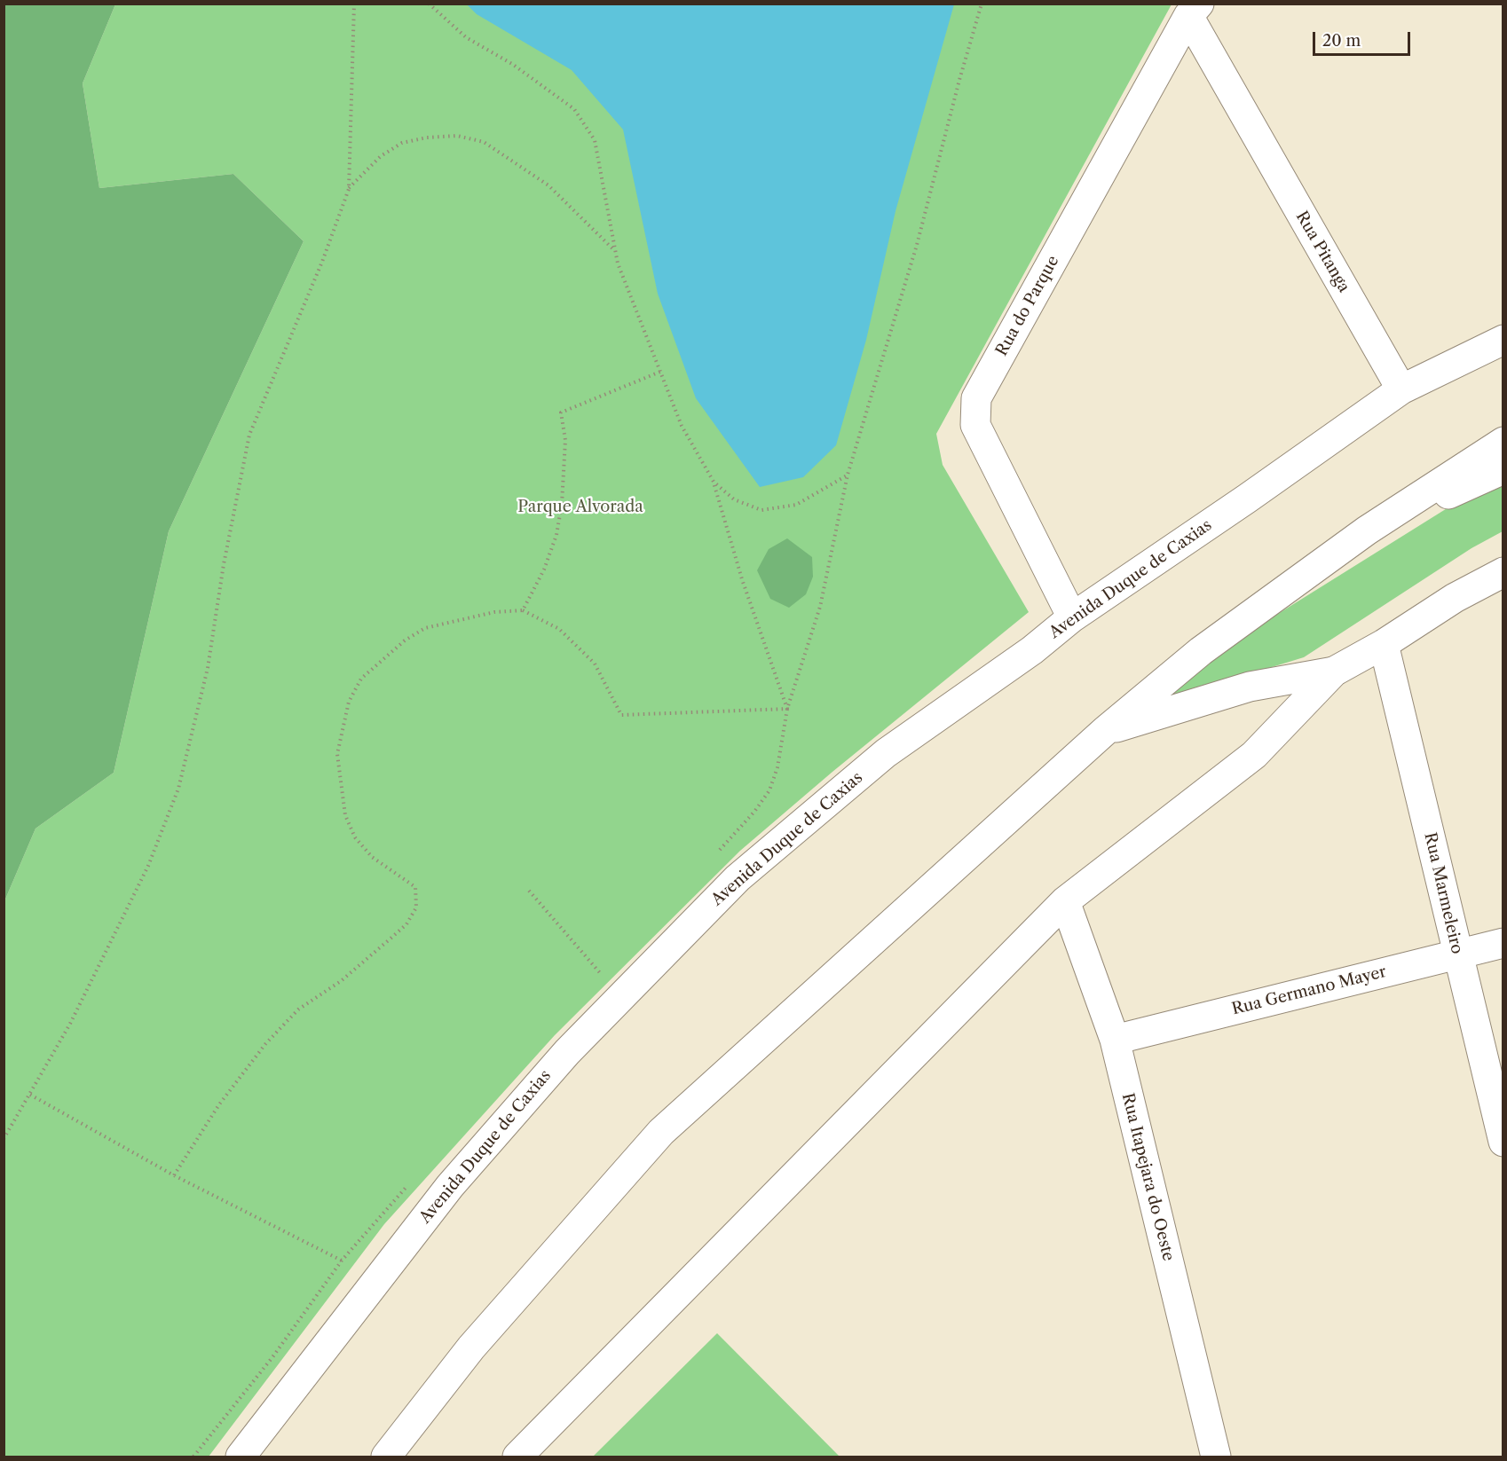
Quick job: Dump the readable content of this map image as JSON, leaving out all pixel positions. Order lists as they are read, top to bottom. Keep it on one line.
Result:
{"streets":{"main road":["Rua Pitanga","Rua do Parque","Avenida Duque de Caxias","Rua Marmeleiro","Rua Germano Mayer","Rua Itapejara do Oeste"]},"crossings":[["Rua Pitanga","Rua do Parque"],["Rua Pitanga","Avenida Duque de Caxias"],["Rua do Parque","Avenida Duque de Caxias"],["Rua Marmeleiro","Rua Germano Mayer"],["Rua Germano Mayer","Rua Itapejara do Oeste"]],"parks":["Parque Alvorada"],"scale_bar":"20 m"}
